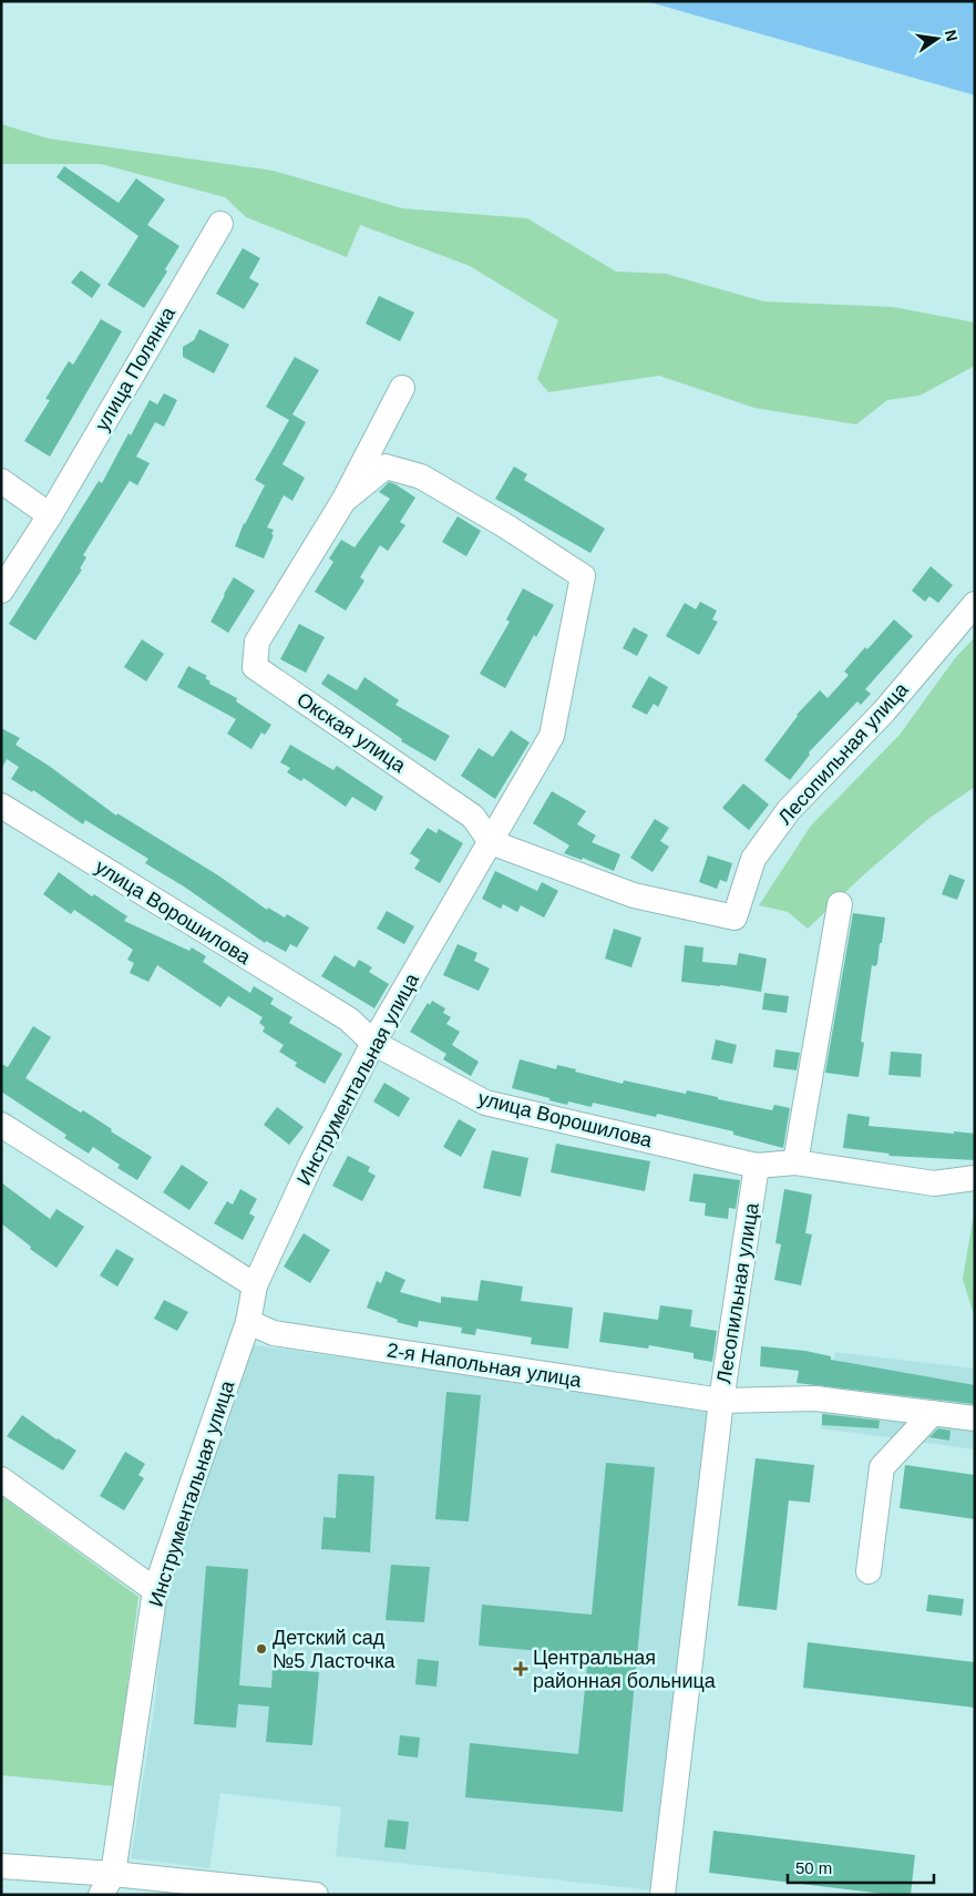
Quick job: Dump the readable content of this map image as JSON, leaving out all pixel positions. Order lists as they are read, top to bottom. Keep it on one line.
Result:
{"streets":{"street":["улица Полянка","Окская улица","Лесопильная улица","улица Ворошилова","Инструментальная улица","2-я Напольная улица"]},"crossings":[["Окская улица","Лесопильная улица"],["Окская улица","Инструментальная улица"],["Лесопильная улица","улица Ворошилова"],["Лесопильная улица","Инструментальная улица"],["Лесопильная улица","2-я Напольная улица"],["улица Ворошилова","Инструментальная улица"],["Инструментальная улица","2-я Напольная улица"]],"places":{"other":["Детский сад №5 Ласточка"],"health":["Центральная районная больница"]},"scale_bar":"50 m","north":"right"}
